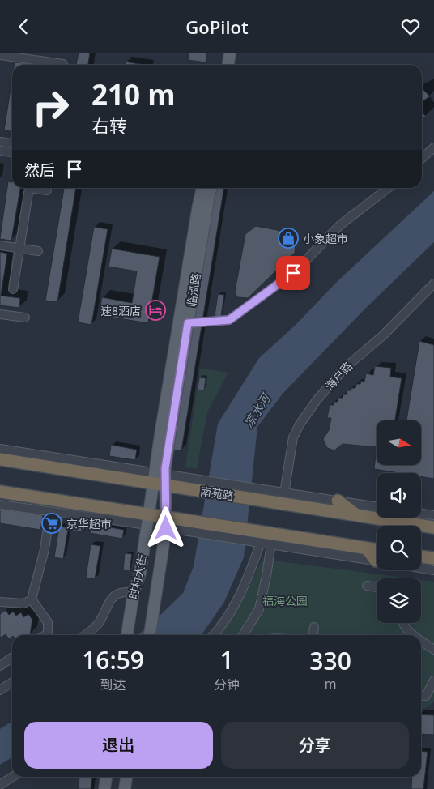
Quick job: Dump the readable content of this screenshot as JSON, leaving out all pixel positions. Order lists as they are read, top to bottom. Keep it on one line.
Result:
{"streets":{"highway":["南苑路"],"main road":["临泓路","时村大街"],"street":["海户路"]},"crossings":[["临泓路","南苑路"],["临泓路","时村大街"]],"water":["凉水河"],"parks":["福海公园"],"places":{"shop":["小象超市"],"hotel":["速8酒店"],"supermarket":["京华超市"]},"north":"right","page":{"header":"GoPilot","turn":["210 m","右转"],"then":"然后","eta":["16:59","到达","1","分钟","330","m"],"buttons":["退出","分享"]}}
